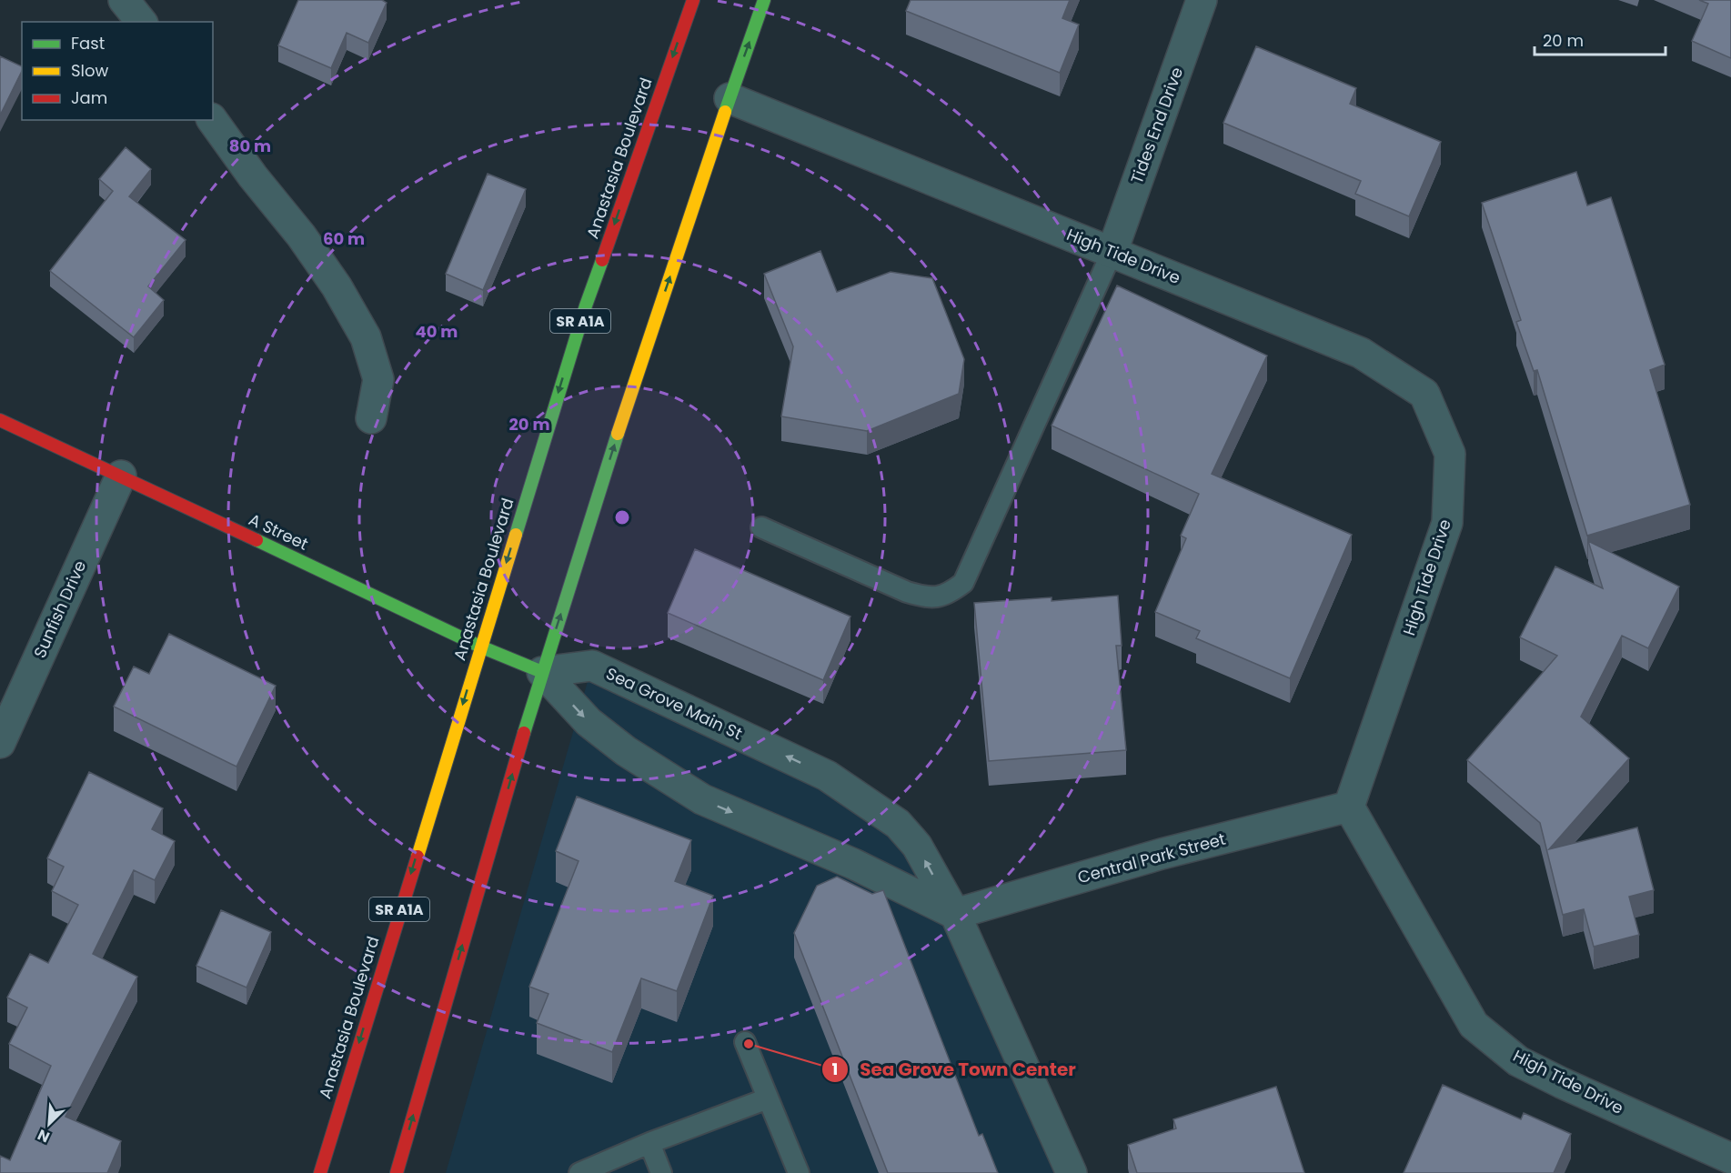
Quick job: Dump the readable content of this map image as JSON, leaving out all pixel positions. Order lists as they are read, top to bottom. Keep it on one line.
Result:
{"streets":{"main road":["Anastasia Boulevard","SR A1A","A Street"],"street":["Tides End Drive","High Tide Drive","Sunfish Drive","Sea Grove Main St","Central Park Street"]},"crossings":[["Tides End Drive","High Tide Drive"],["Anastasia Boulevard","A Street"],["High Tide Drive","Central Park Street"],["A Street","Sunfish Drive"],["A Street","Sea Grove Main St"],["Sea Grove Main St","Central Park Street"]],"places":["Sea Grove Town Center"],"legend":["Fast","Slow","Jam"],"scale_bar":"20 m","north":"bottom left","rings":["80 m","60 m","40 m","20 m"]}
